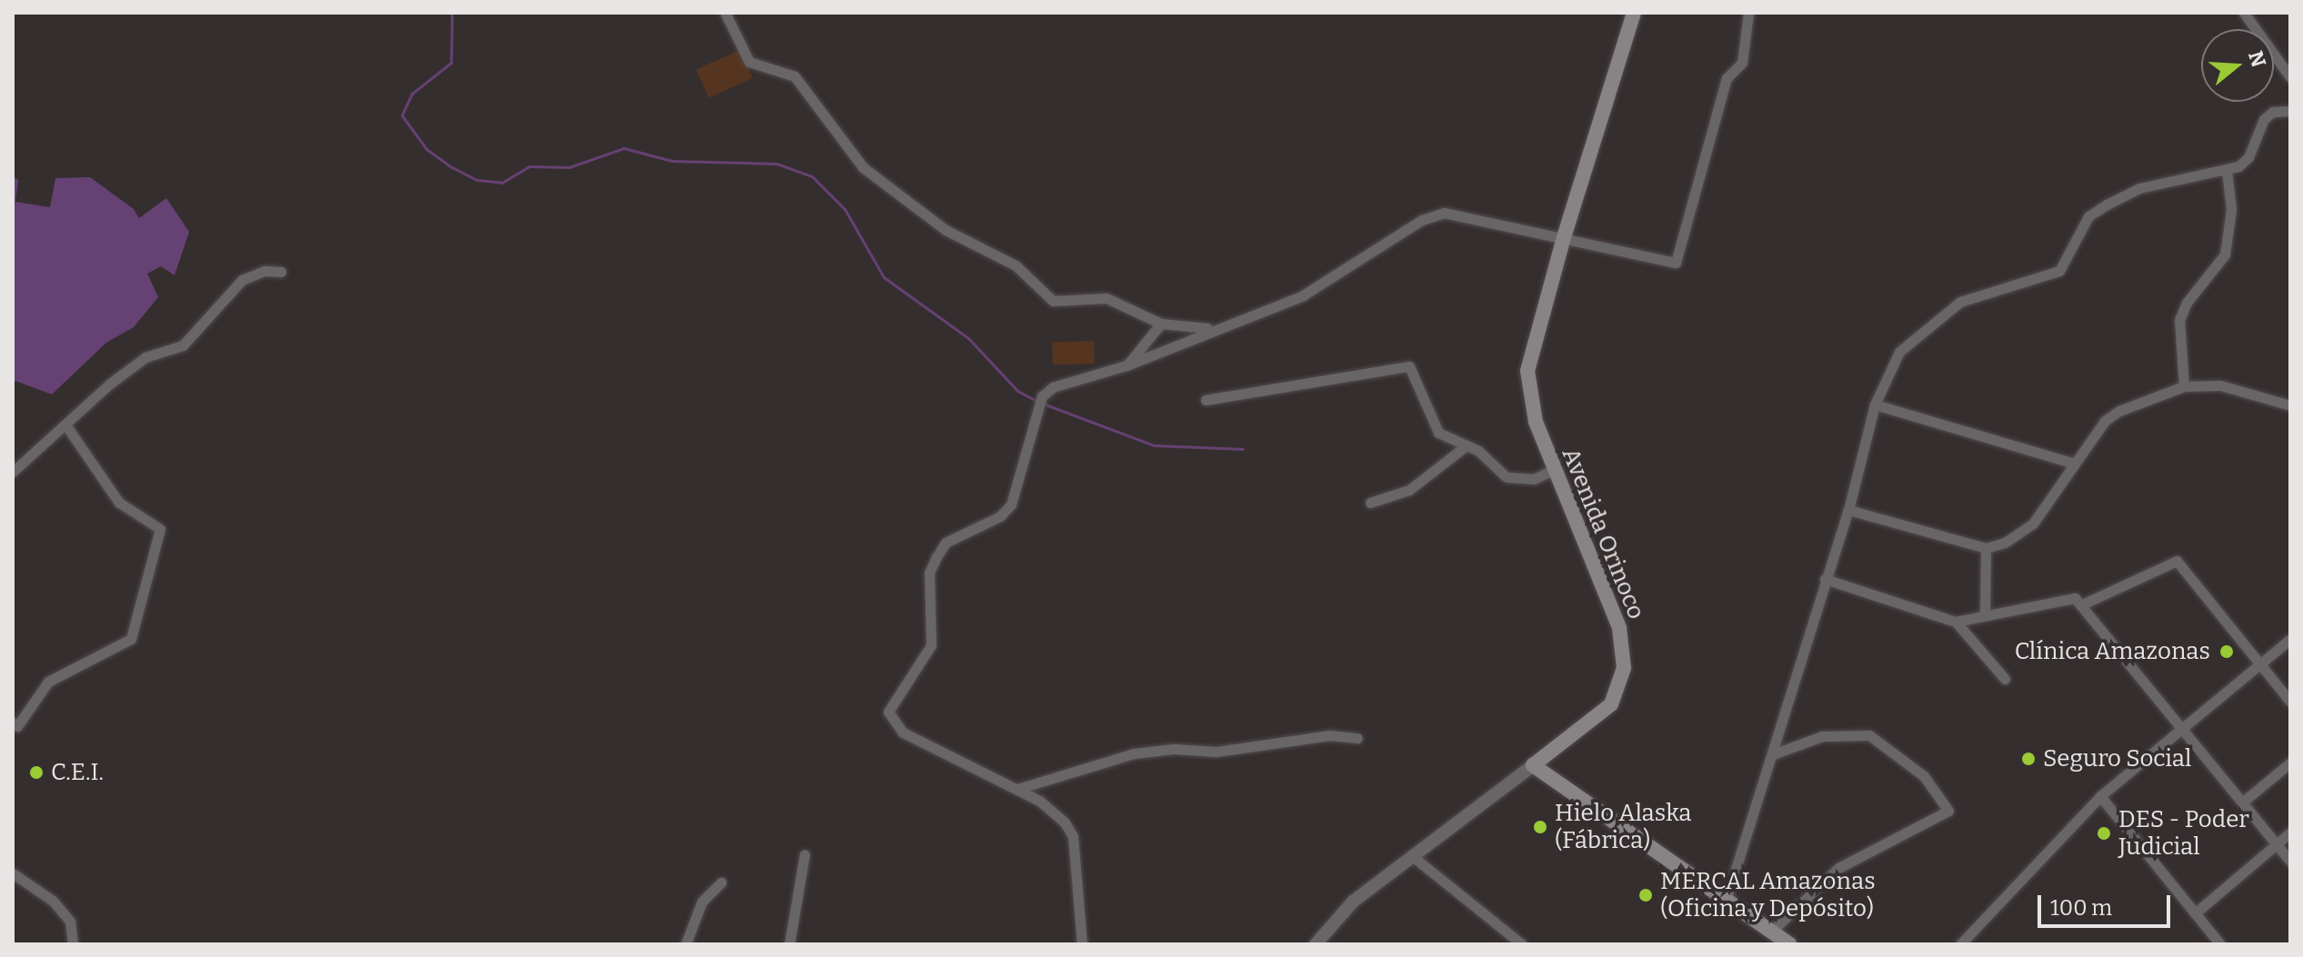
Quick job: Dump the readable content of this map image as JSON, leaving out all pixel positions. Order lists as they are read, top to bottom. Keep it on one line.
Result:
{"streets":{"main road":["Avenida Orinoco"]},"places":["Clínica Amazonas","Seguro Social","C.E.I.","Hielo Alaska (Fábrica)","DES - Poder Judicial","MERCAL Amazonas (Oficina y Depósito)"],"scale_bar":"100 m","north":"right"}
